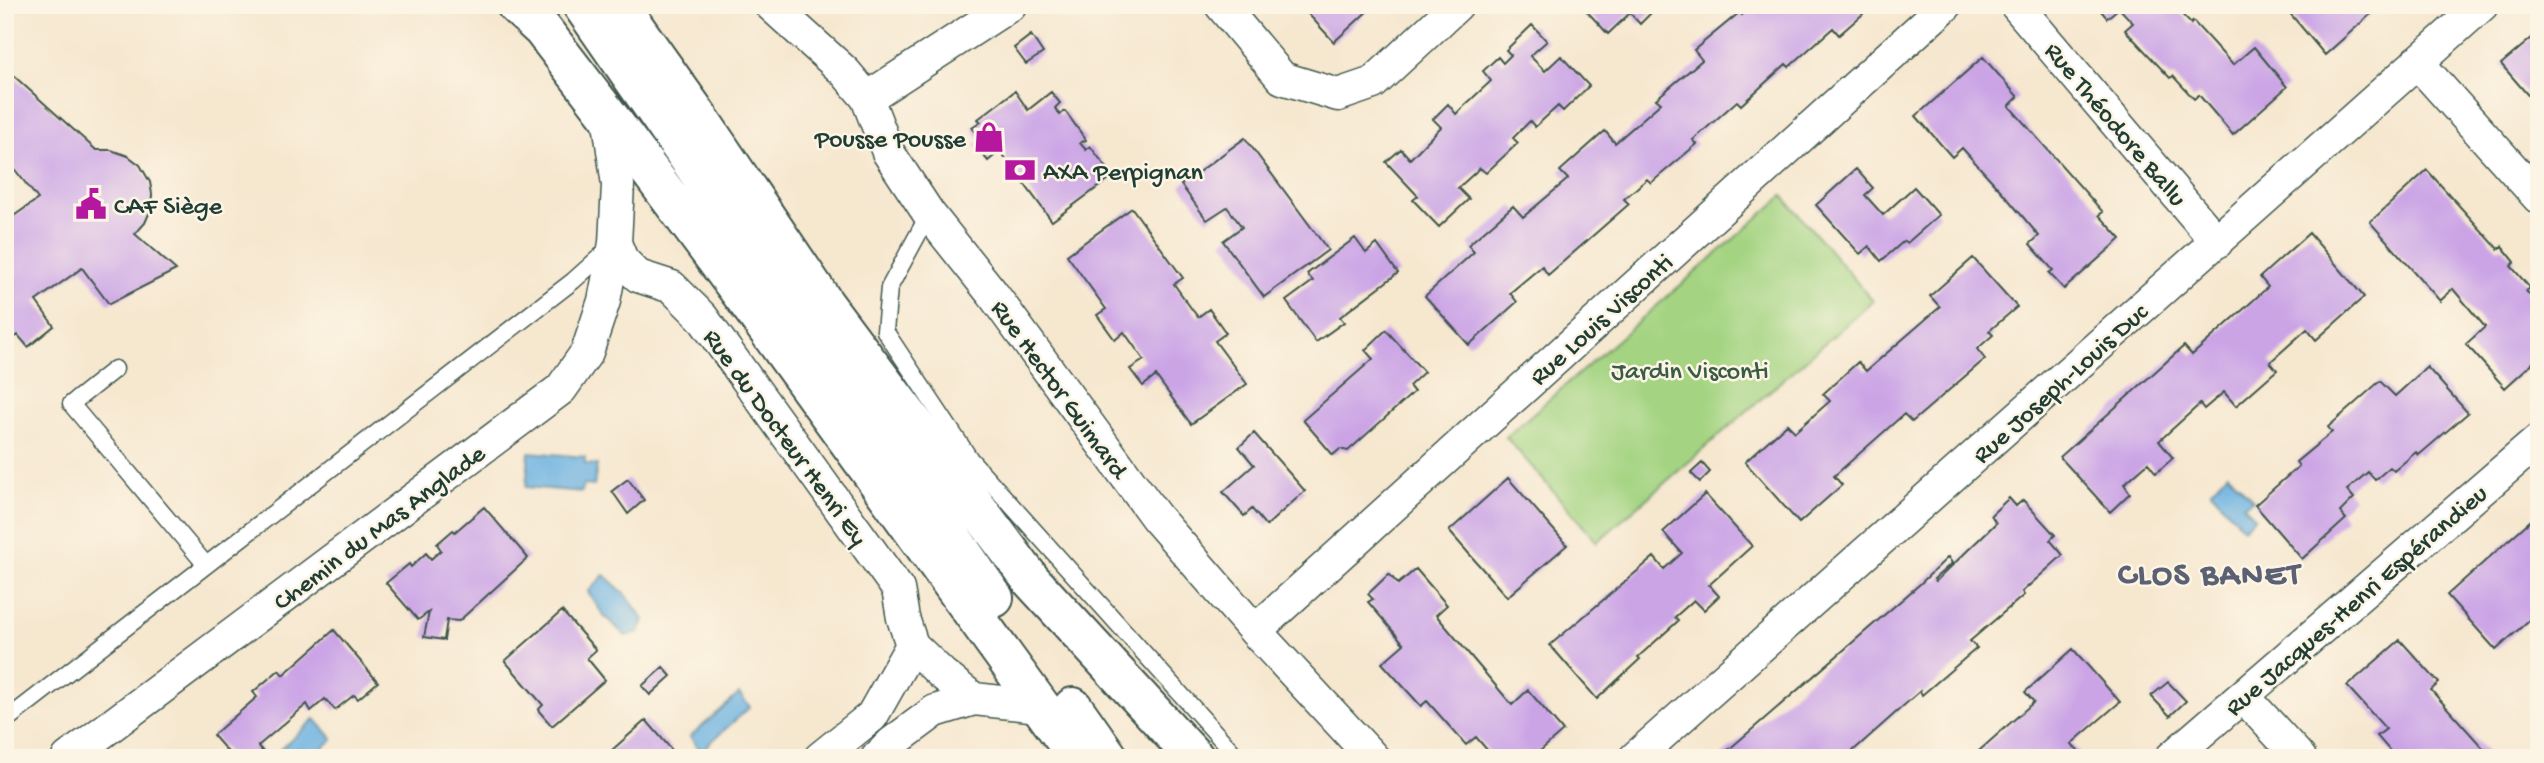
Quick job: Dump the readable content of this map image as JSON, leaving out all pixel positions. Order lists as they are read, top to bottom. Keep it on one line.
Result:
{"streets":{"street":["Rue Théodore Ballu","Rue Louis Visconti","Rue Joseph-Louis Duc","Rue Hector Guimard","Rue du Docteur Henri Ey","Chemin du Mas Anglade","Rue Jacques-Henri Espérandieu"]},"crossings":[["Rue Théodore Ballu","Rue Joseph-Louis Duc"],["Rue Louis Visconti","Rue Hector Guimard"],["Rue du Docteur Henri Ey","Chemin du Mas Anglade"]],"districts":["CLOS BANET"],"parks":["Jardin Visconti"],"places":{"shop":["Pousse Pousse"],"bank":["AXA Perpignan"],"public building":["CAF Siège"]}}
